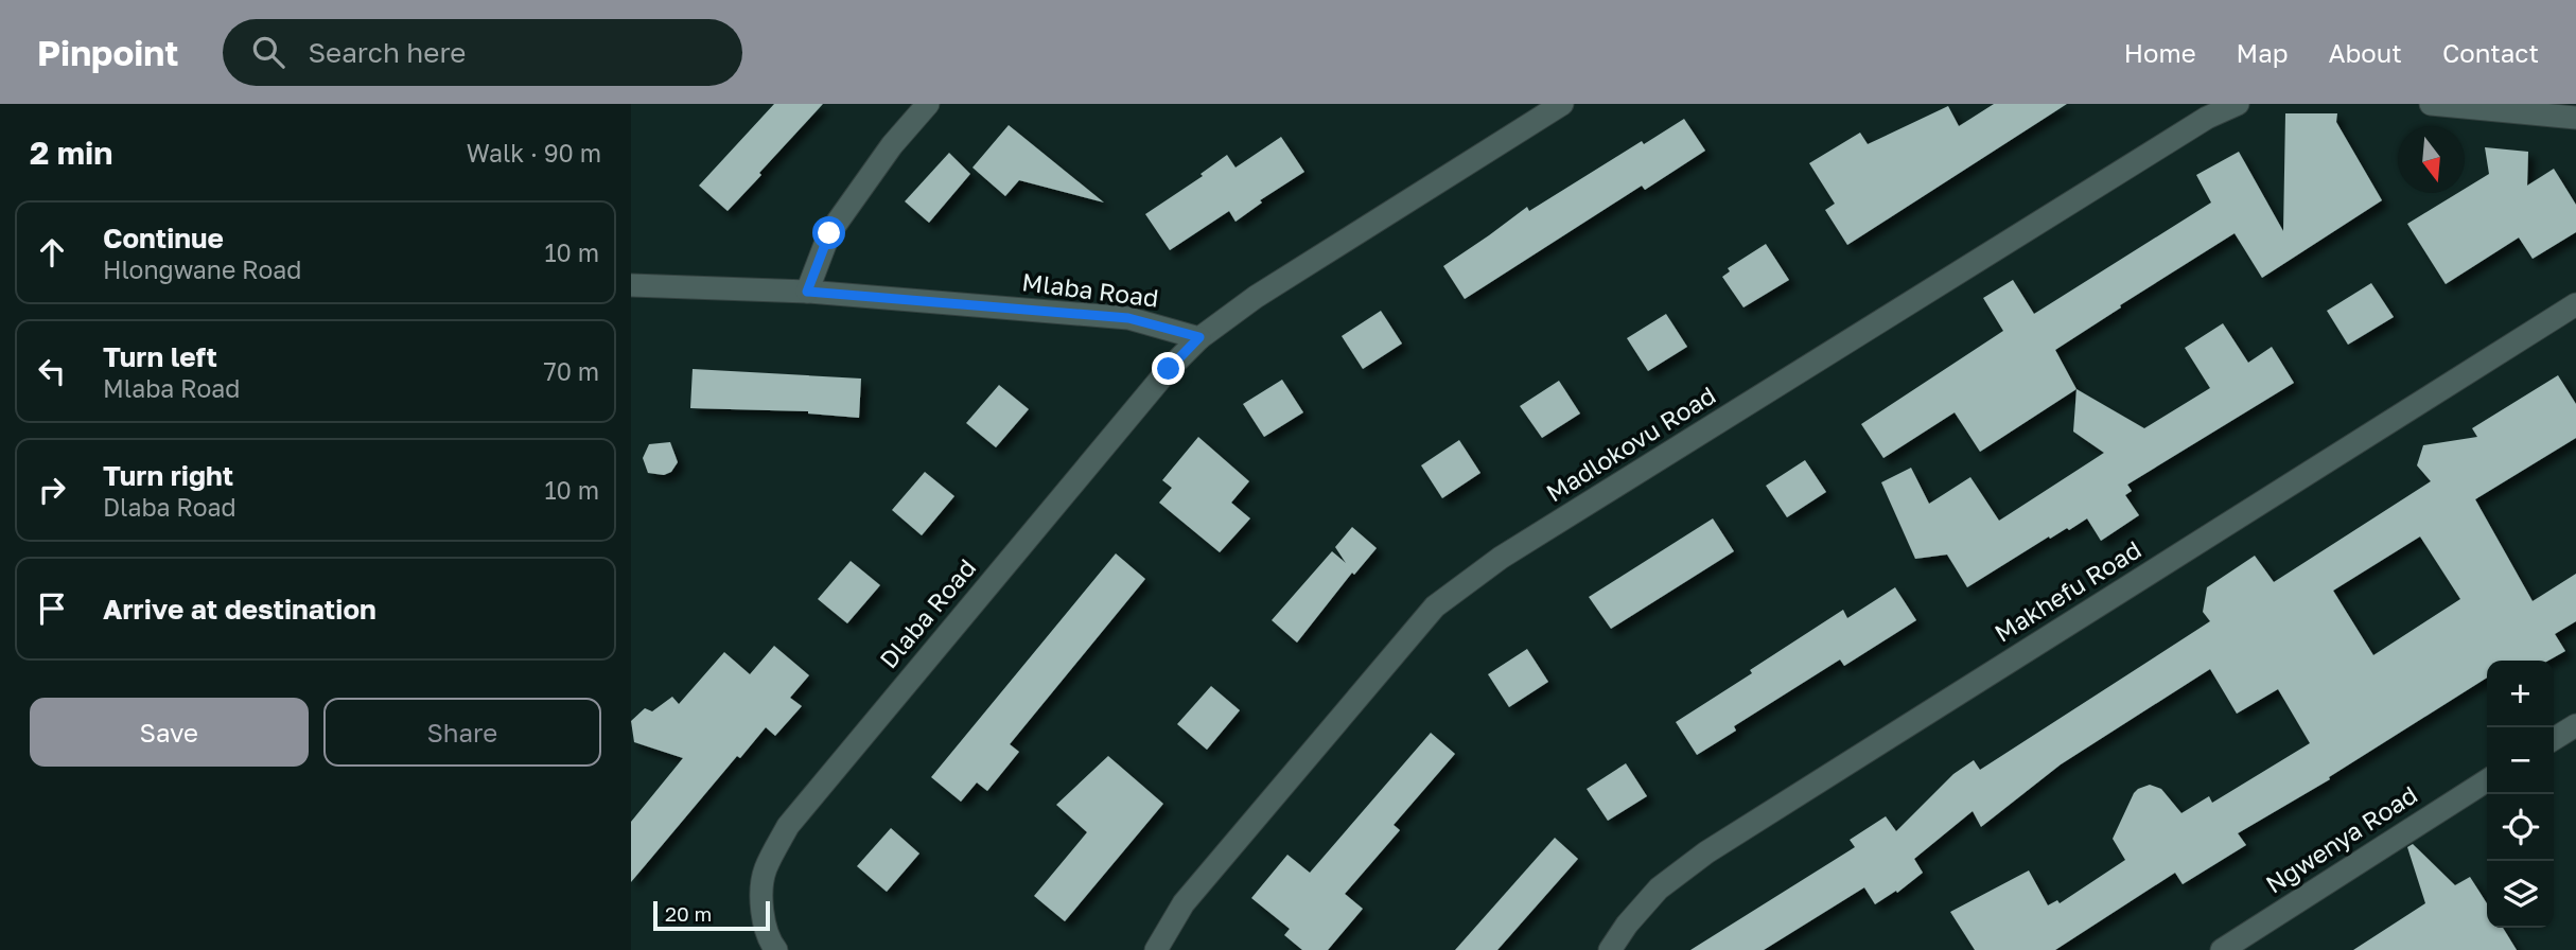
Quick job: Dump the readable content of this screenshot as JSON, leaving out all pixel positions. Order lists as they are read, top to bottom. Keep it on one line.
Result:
{"streets":{"street":["Mlaba Road","Madlokovu Road","Makhefu Road","Dlaba Road","Ngwenya Road"]},"crossings":[["Mlaba Road","Dlaba Road"]],"scale_bar":"20 m","north":"bottom","page":{"header":"Pinpoint","search":"Search here","nav":["Home","Map","About","Contact"],"heading":["2 min","Walk · 90 m"],"list":[["Continue","Hlongwane Road","10 m"],["Turn left","Mlaba Road","70 m"],["Turn right","Dlaba Road","10 m"],"Arrive at destination"],"map_buttons":["+","−"],"buttons":["Save","Share"],"scale":"20 m"}}
